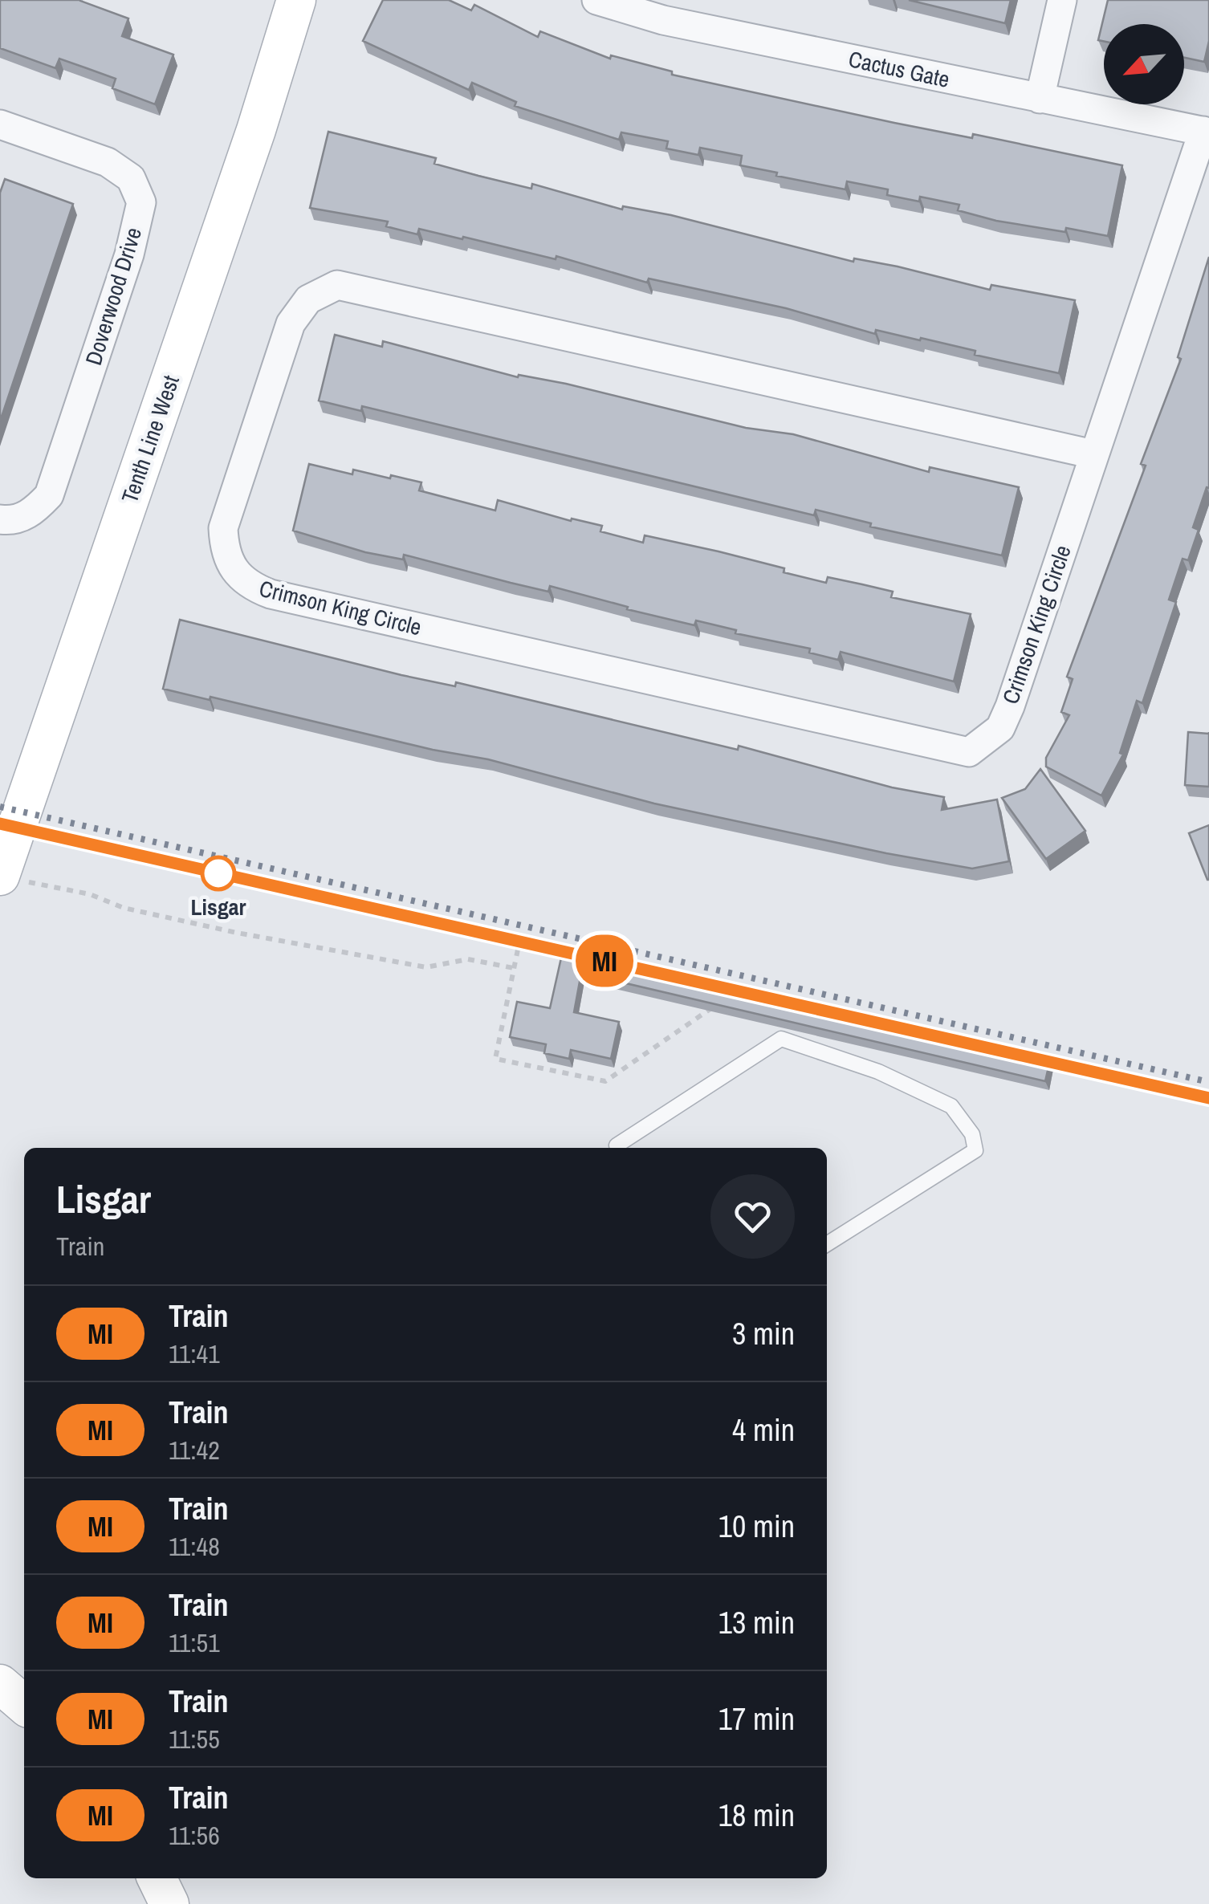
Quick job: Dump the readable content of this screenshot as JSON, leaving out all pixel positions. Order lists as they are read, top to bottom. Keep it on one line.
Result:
{"streets":{"street":["Cactus Gate","Doverwood Drive","Tenth Line West","Crimson King Circle"]},"crossings":[["Cactus Gate","Crimson King Circle"]],"places":["Lisgar"],"north":"bottom left","page":{"on_map":"MI","heading":["Lisgar","Train"],"list":[{"mark":"MI","name":"Train","note":"11:41","value":"3 min"},{"mark":"MI","name":"Train","note":"11:42","value":"4 min"},{"mark":"MI","name":"Train","note":"11:48","value":"10 min"},{"mark":"MI","name":"Train","note":"11:51","value":"13 min"},{"mark":"MI","name":"Train","note":"11:55","value":"17 min"},{"mark":"MI","name":"Train","note":"11:56","value":"18 min"}]}}
